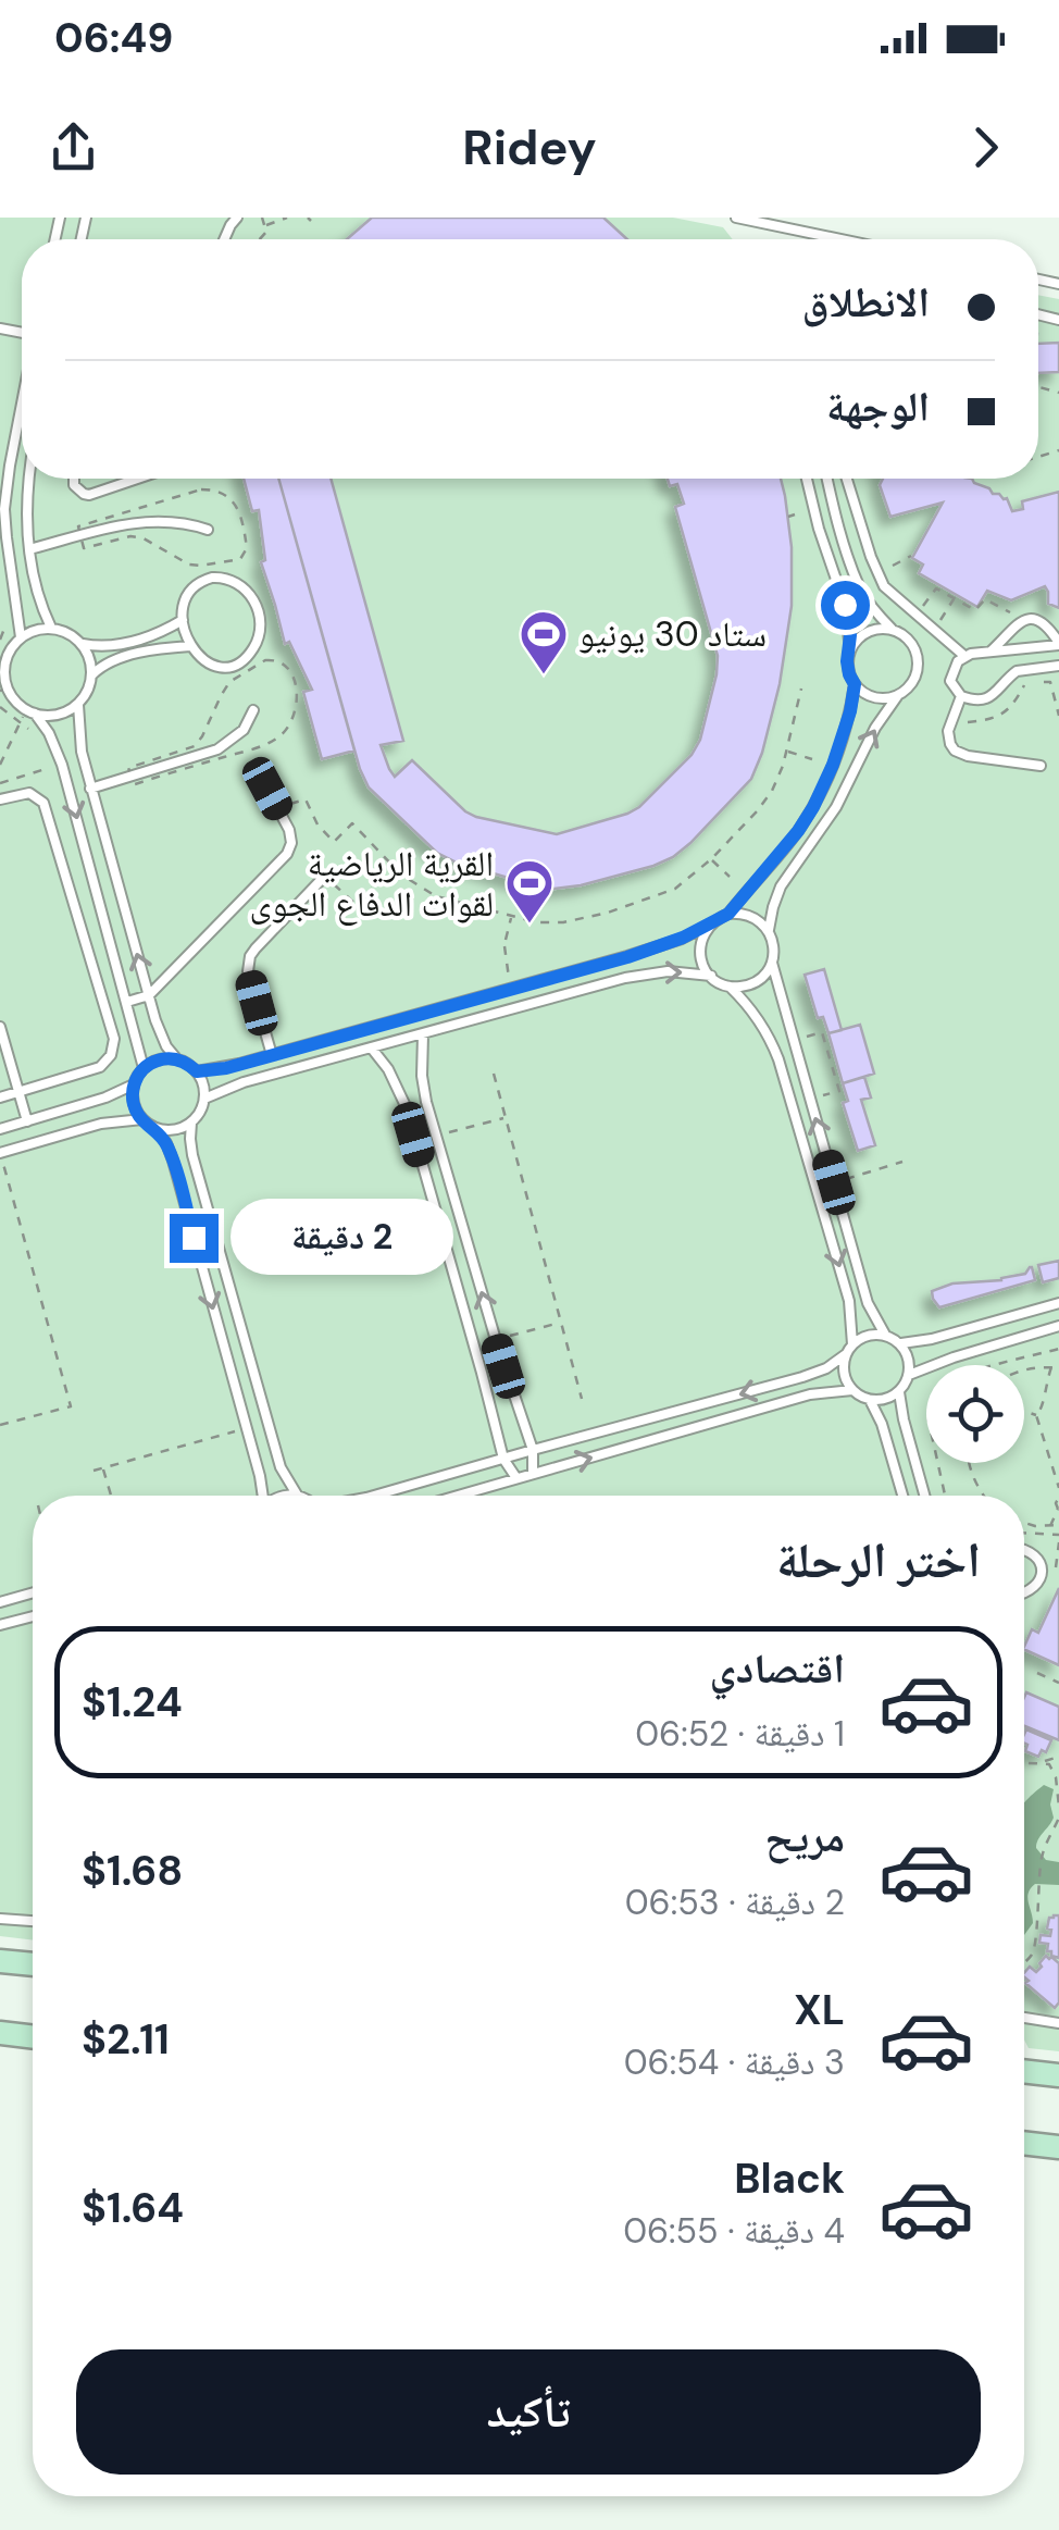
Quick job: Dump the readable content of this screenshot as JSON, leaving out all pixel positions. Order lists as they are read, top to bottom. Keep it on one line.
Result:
{"places":{"sports":["ستاد 30 يونيو","القرية الرياضية لقوات الدفاع الجوى"]},"page":{"status":"06:49","header":"Ridey","banner":["الانطلاق","الوجهة"],"bubble":"2 دقيقة","heading":"اختر الرحلة","list":[{"name":"اقتصادي","note":"1 دقيقة · 06:52","value":"$1.24"},{"name":"مريح","note":"2 دقيقة · 06:53","value":"$1.68"},{"name":"XL","note":"3 دقيقة · 06:54","value":"$2.11"},{"name":"Black","note":"4 دقيقة · 06:55","value":"$1.64"}],"buttons":"تأكيد"}}
